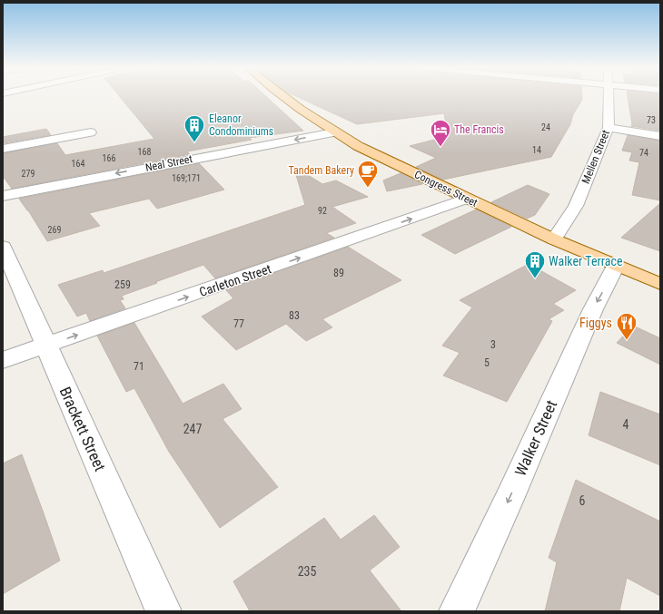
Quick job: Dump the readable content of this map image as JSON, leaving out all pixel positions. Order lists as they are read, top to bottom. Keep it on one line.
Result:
{"streets":{"main road":["Congress Street"],"street":["Mellen Street","Neal Street","Carleton Street","Brackett Street","Walker Street"]},"crossings":[["Mellen Street","Congress Street"],["Neal Street","Congress Street"],["Congress Street","Carleton Street"],["Congress Street","Walker Street"],["Carleton Street","Brackett Street"]],"one_way":["Neal Street","Carleton Street","Walker Street"],"places":{"building":["Eleanor Condominiums","Walker Terrace"],"hotel":["The Francis"],"cafe":["Tandem Bakery"],"restaurant":["Figgys"]},"house_numbers":["73","24","14","168","74","166","164","279","169;171","92","269","89","259","83","77","3","5","71","4","247","6","235"]}
